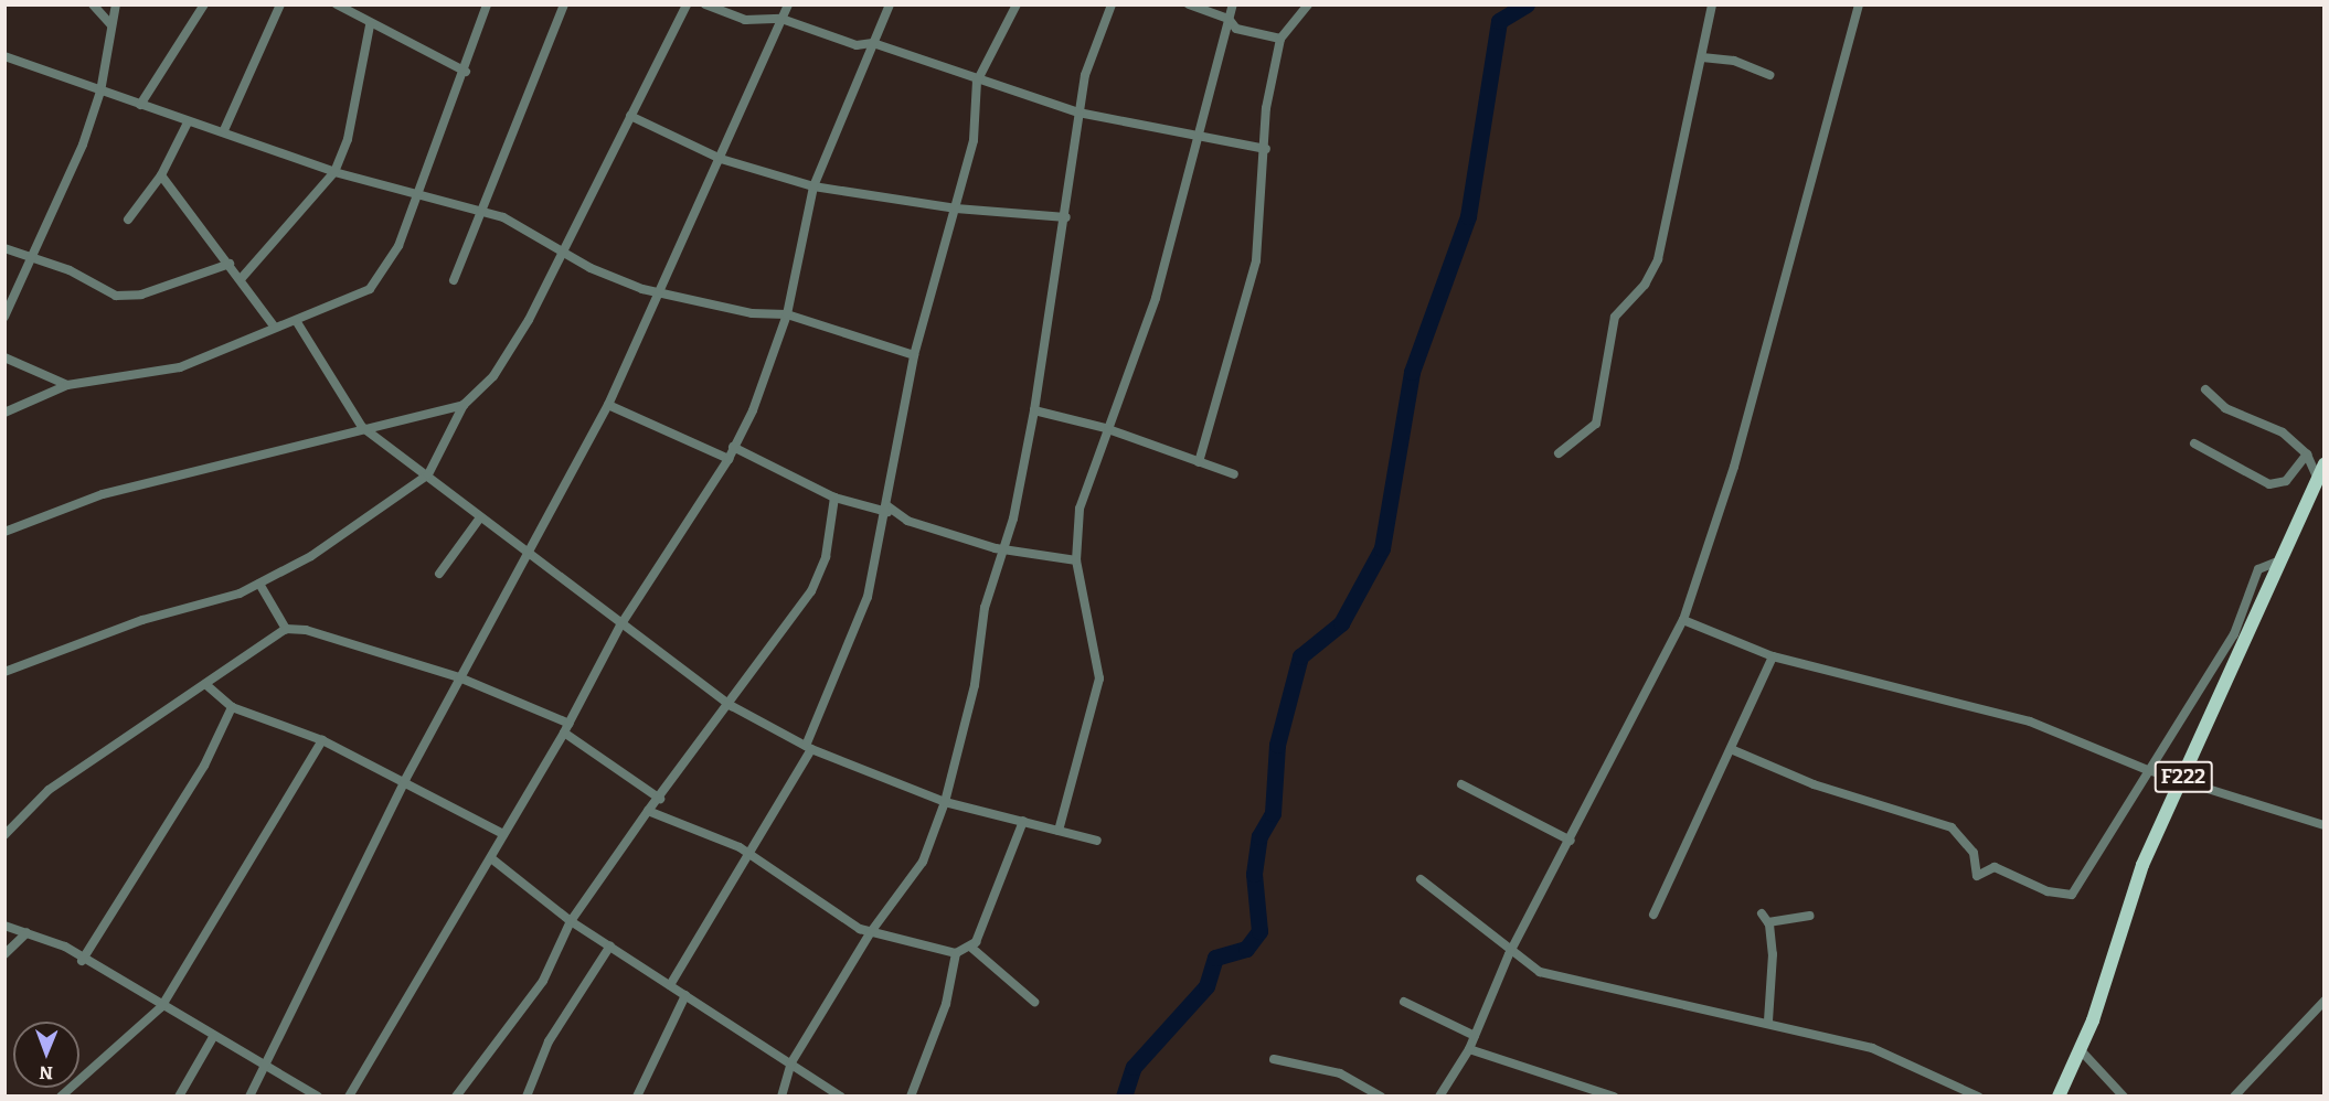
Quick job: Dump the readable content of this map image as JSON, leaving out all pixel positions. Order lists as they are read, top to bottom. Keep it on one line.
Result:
{"streets":{"main road":["F222"]},"north":"bottom"}
